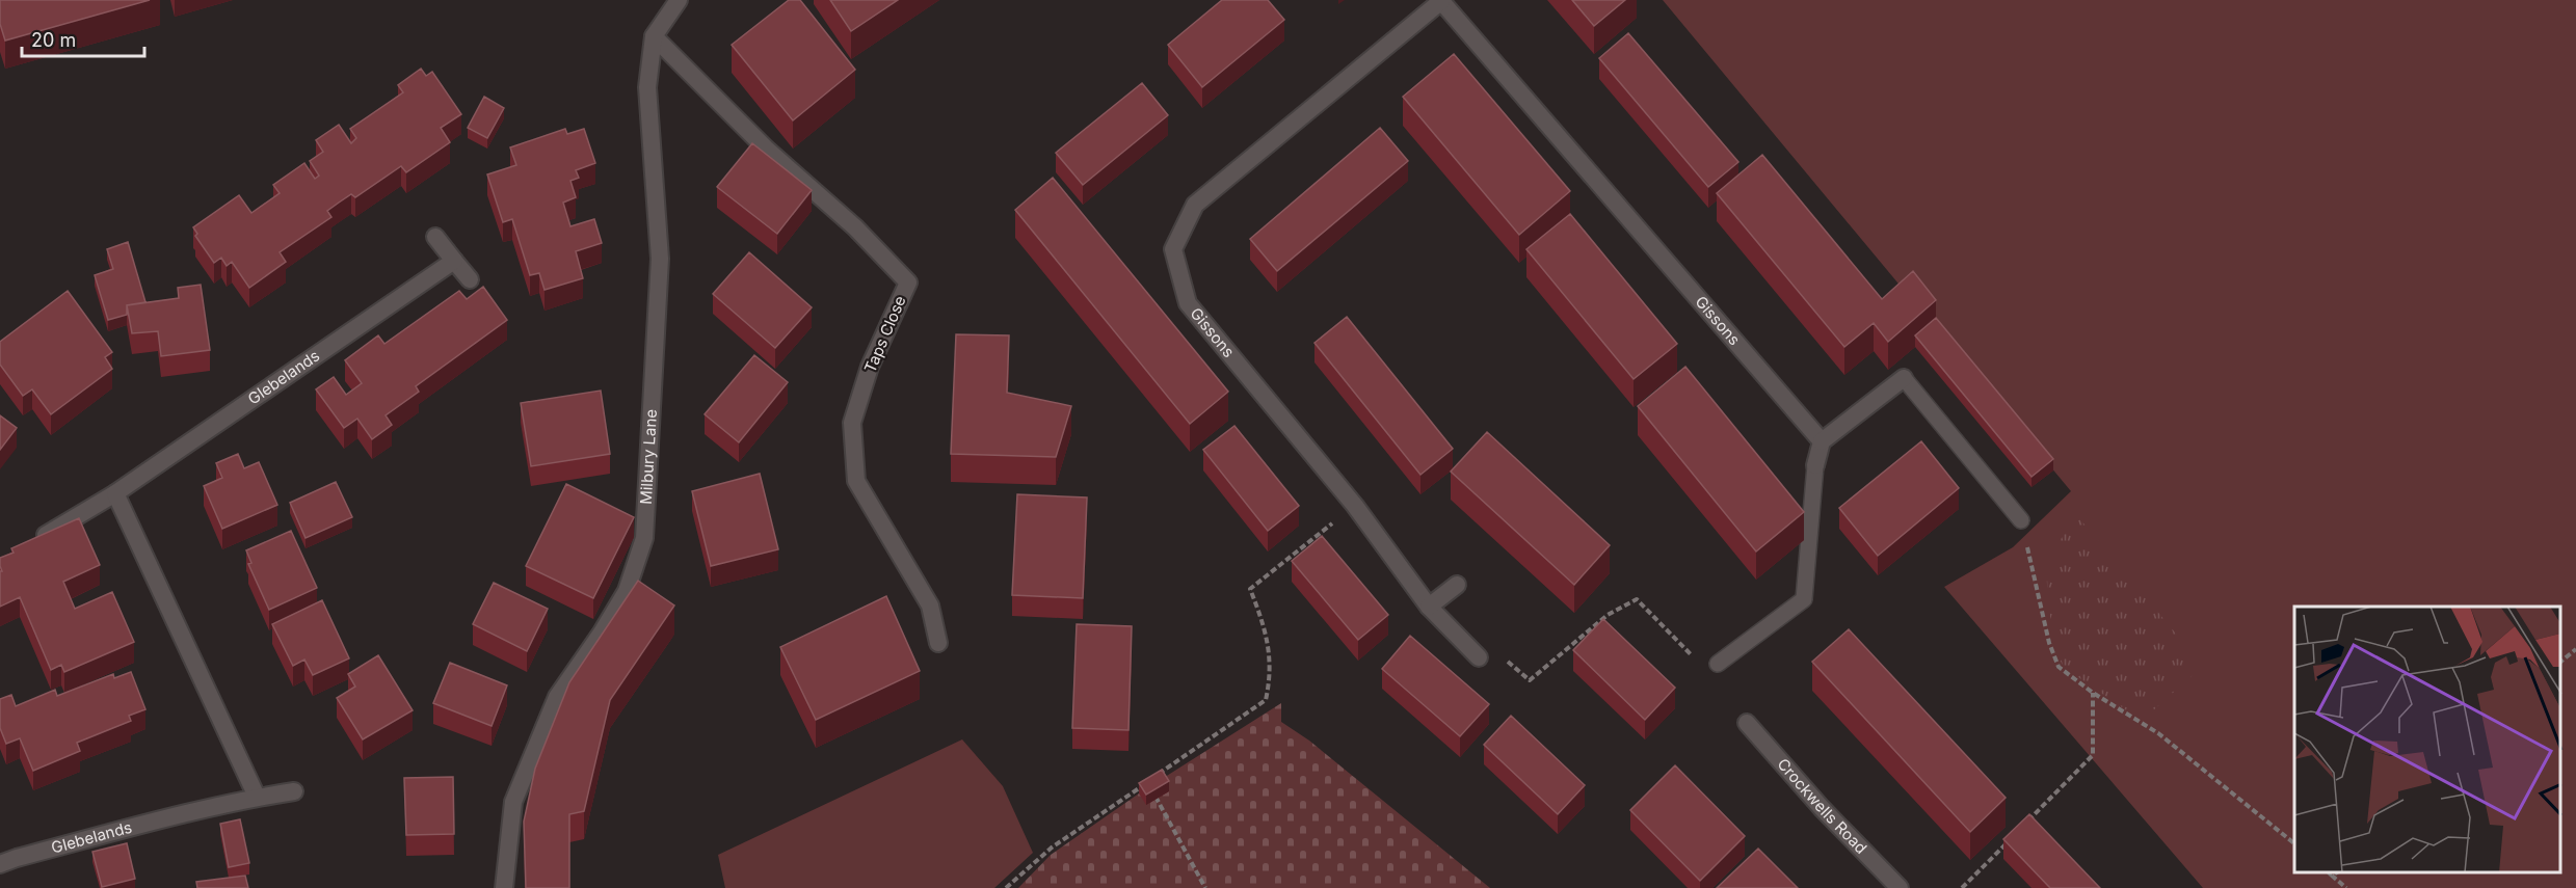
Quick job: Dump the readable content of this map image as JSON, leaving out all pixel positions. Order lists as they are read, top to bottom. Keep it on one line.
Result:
{"streets":{"street":["Gissons","Taps Close","Glebelands","Milbury Lane","Crockwells Road"]},"crossings":[["Taps Close","Milbury Lane"]],"scale_bar":"20 m"}
